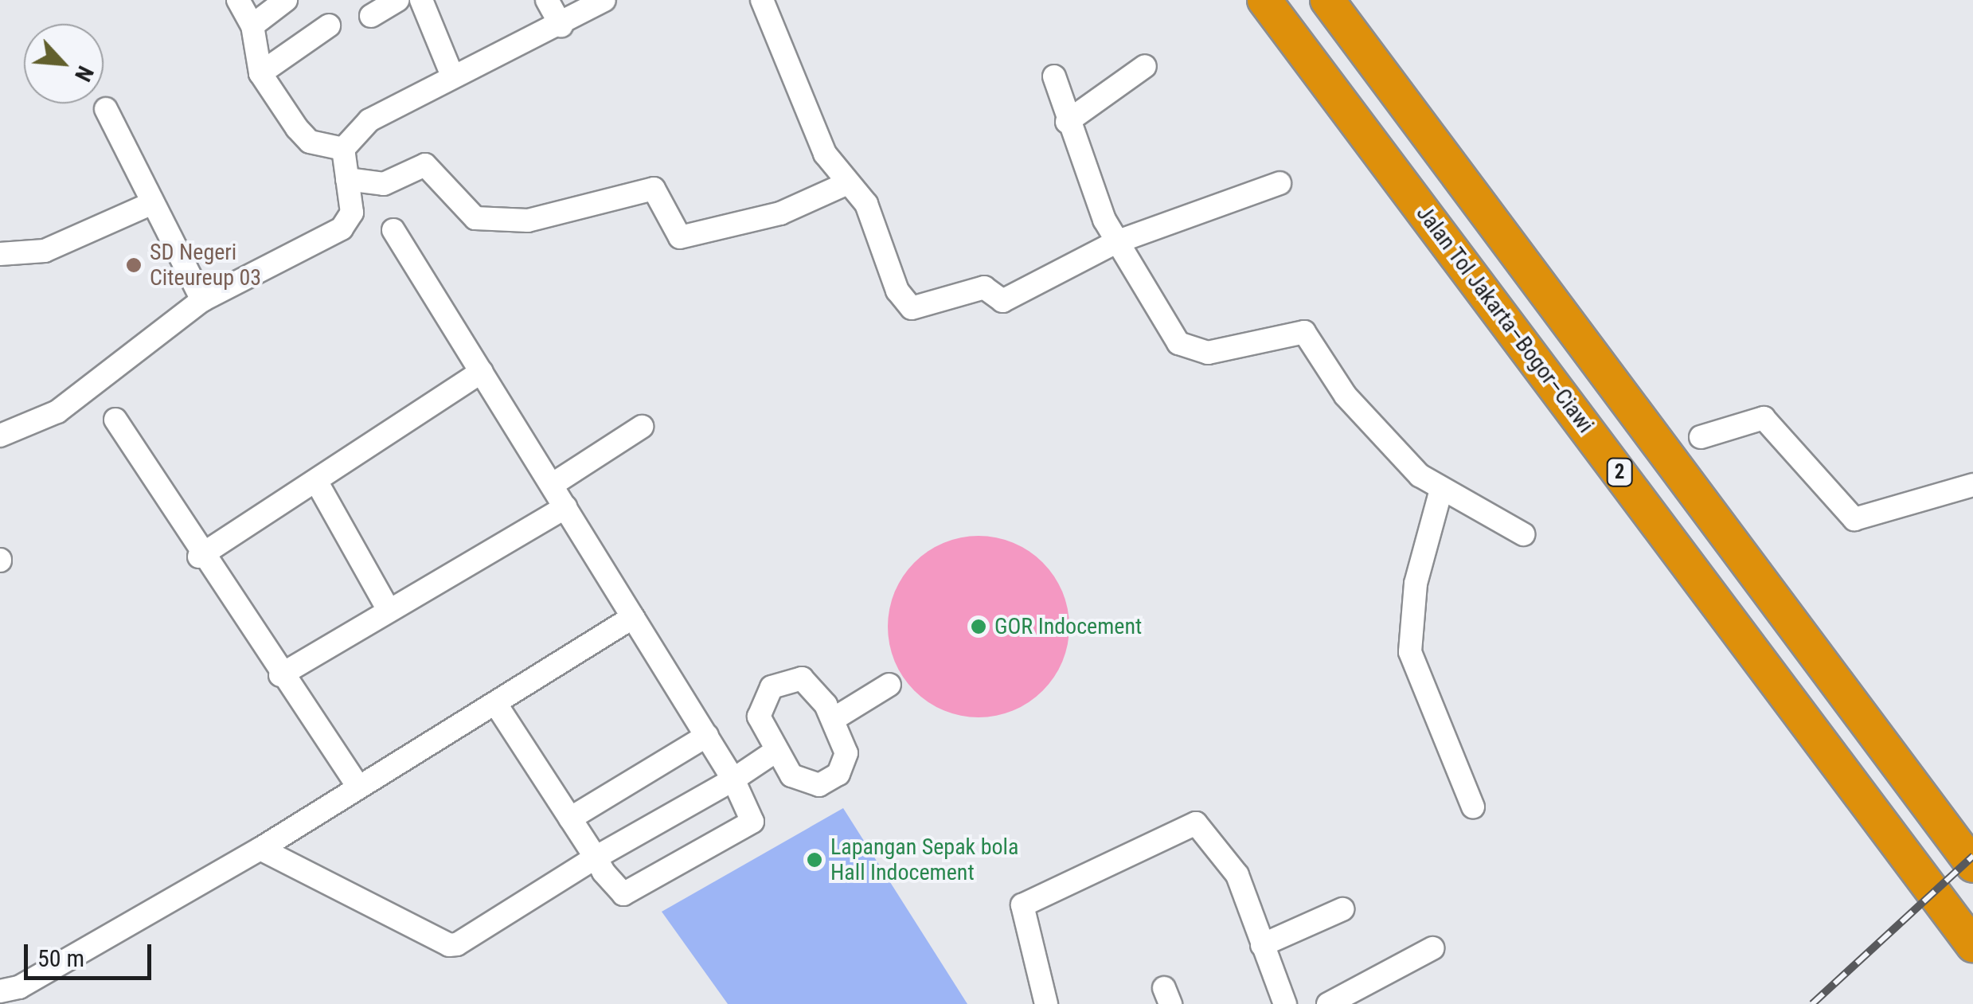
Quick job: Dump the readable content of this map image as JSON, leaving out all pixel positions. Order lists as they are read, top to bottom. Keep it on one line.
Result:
{"streets":{"highway":["Jalan Tol Jakarta–Bogor–Ciawi","2"]},"places":["SD Negeri Citeureup 03","GOR Indocement","Lapangan Sepak bola Hall Indocement"],"scale_bar":"50 m","north":"bottom right"}
